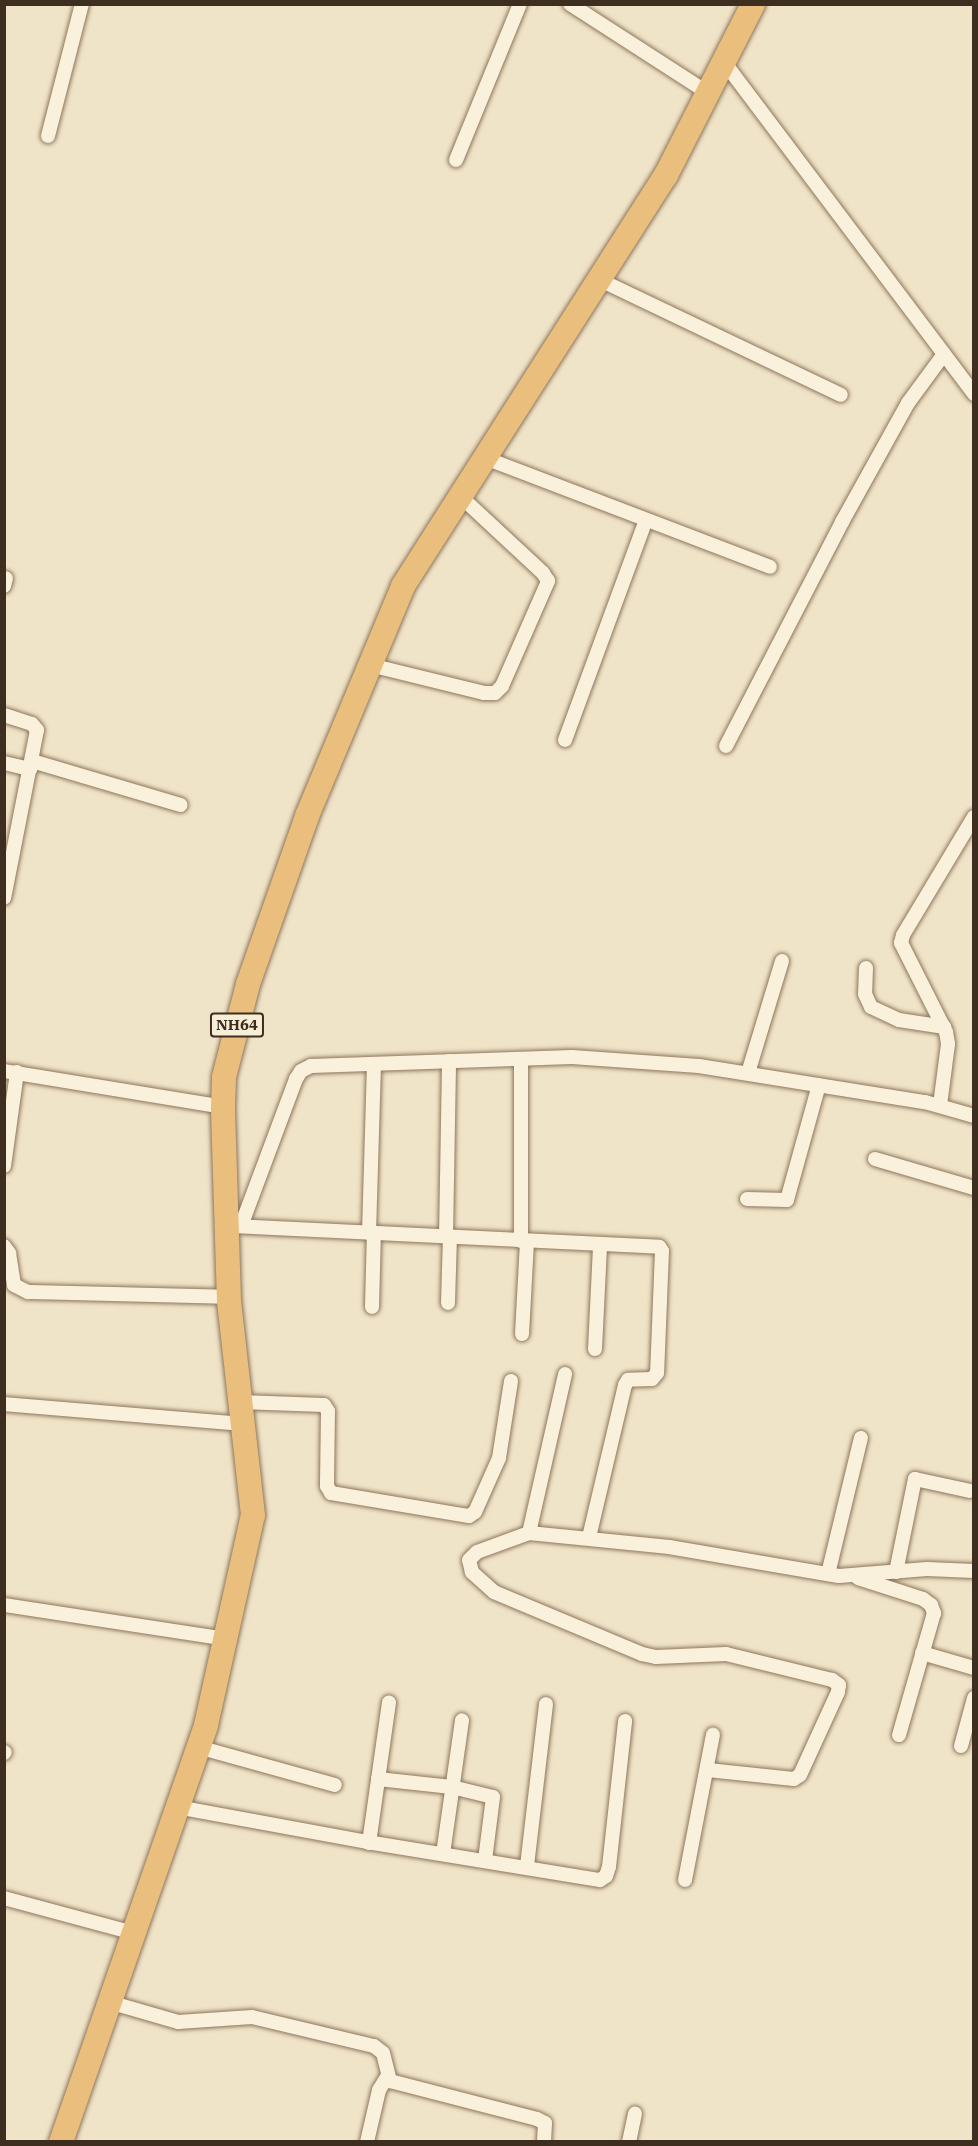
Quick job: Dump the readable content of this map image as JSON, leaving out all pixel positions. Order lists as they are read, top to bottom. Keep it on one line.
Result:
{"streets":{"highway":["NH64"]}}
